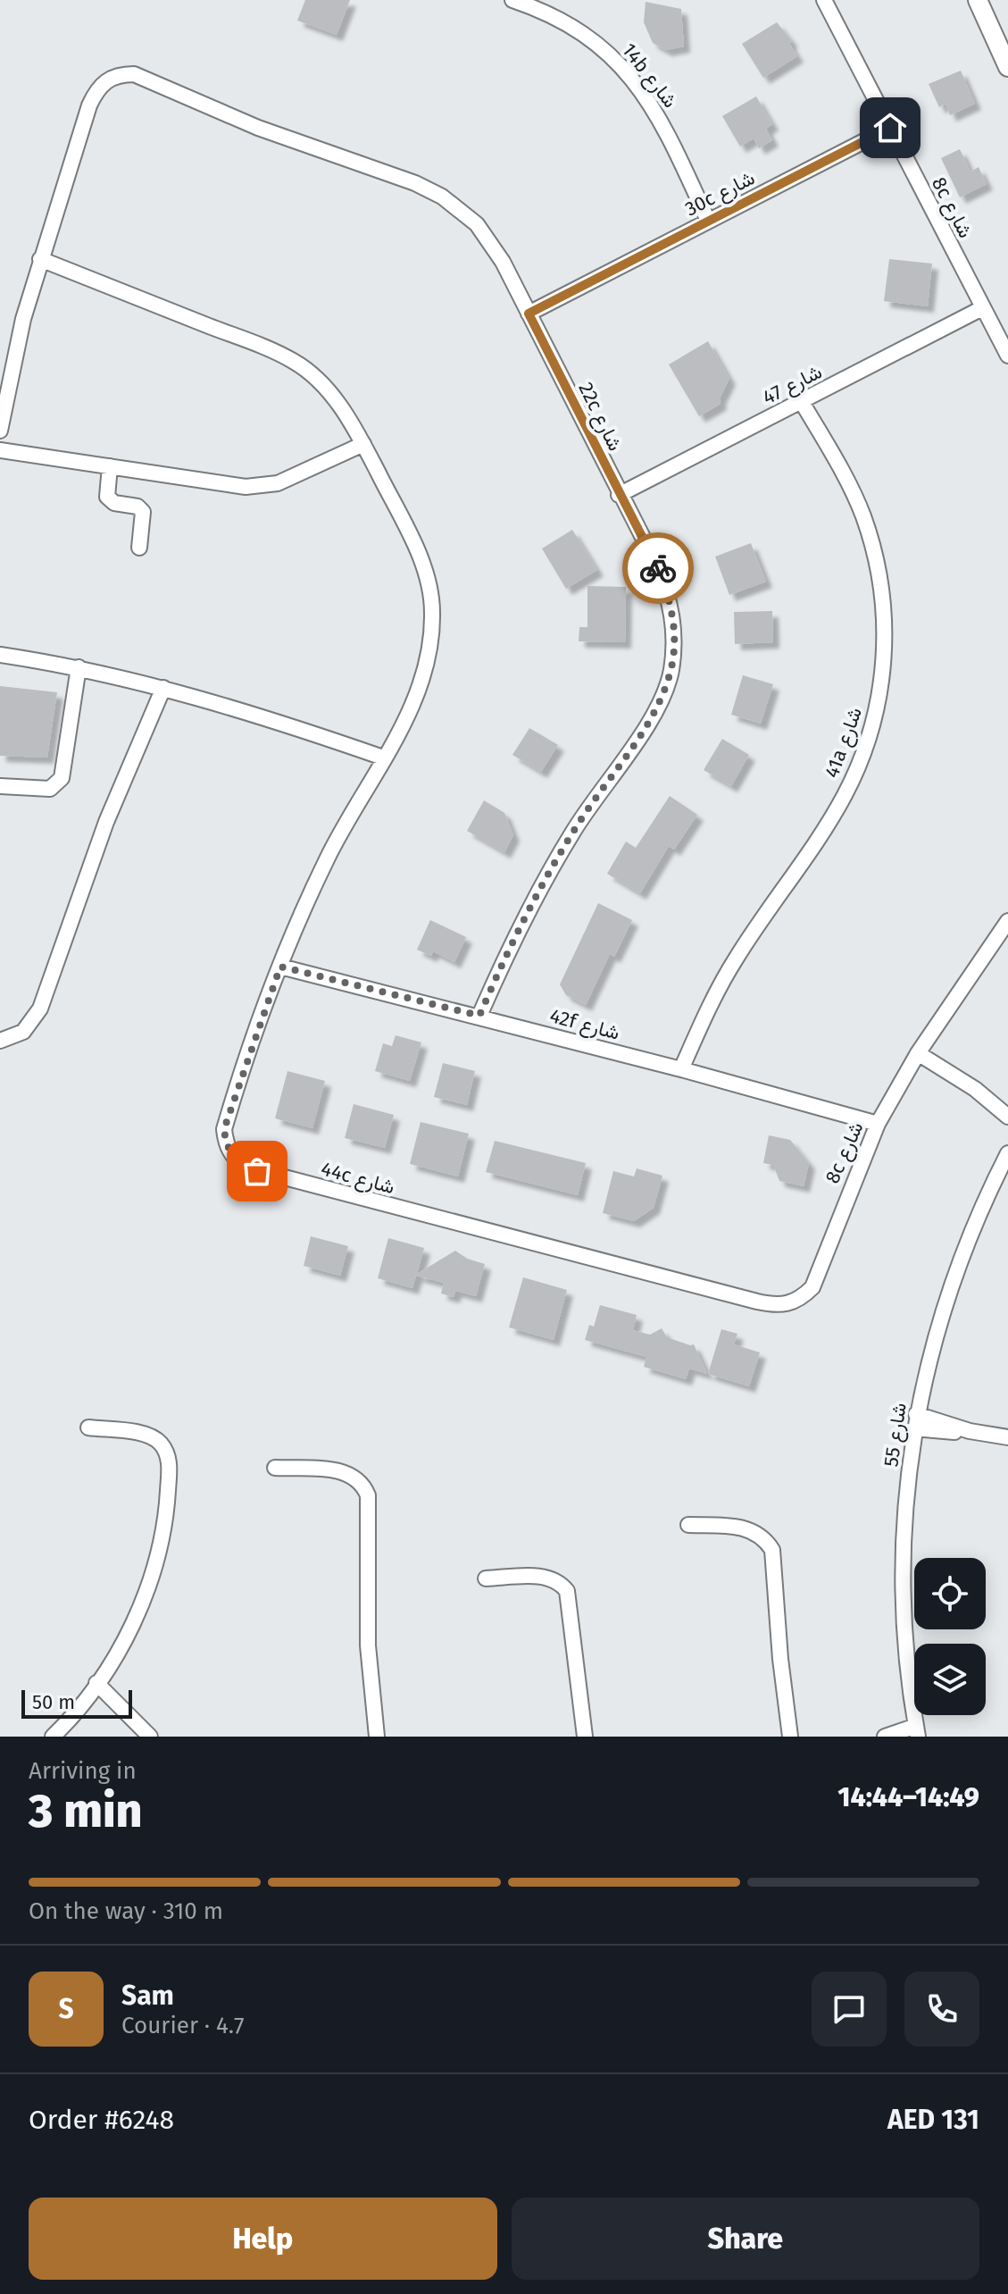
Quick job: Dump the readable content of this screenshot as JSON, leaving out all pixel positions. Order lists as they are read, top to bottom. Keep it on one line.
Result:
{"streets":{"street":["14b شارع","30c شارع","8c شارع","شارع 47","22c شارع","41a شارع","42f شارع","44c شارع","شارع 55"]},"crossings":[["14b شارع","30c شارع"],["30c شارع","8c شارع"],["30c شارع","22c شارع"],["8c شارع","شارع 47"],["8c شارع","42f شارع"],["8c شارع","44c شارع"],["شارع 47","22c شارع"],["شارع 47","41a شارع"],["22c شارع","42f شارع"],["22c شارع","44c شارع"],["41a شارع","42f شارع"],["42f شارع","44c شارع"]],"scale_bar":"50 m","page":{"scale":"50 m","heading":["3 min","Arriving in","14:44–14:49"],"panel":["Sam","Courier · 4.7","Order #6248","AED 131"],"bar":"On the way · 310 m","round":"S","buttons":["Help","Share"]}}
